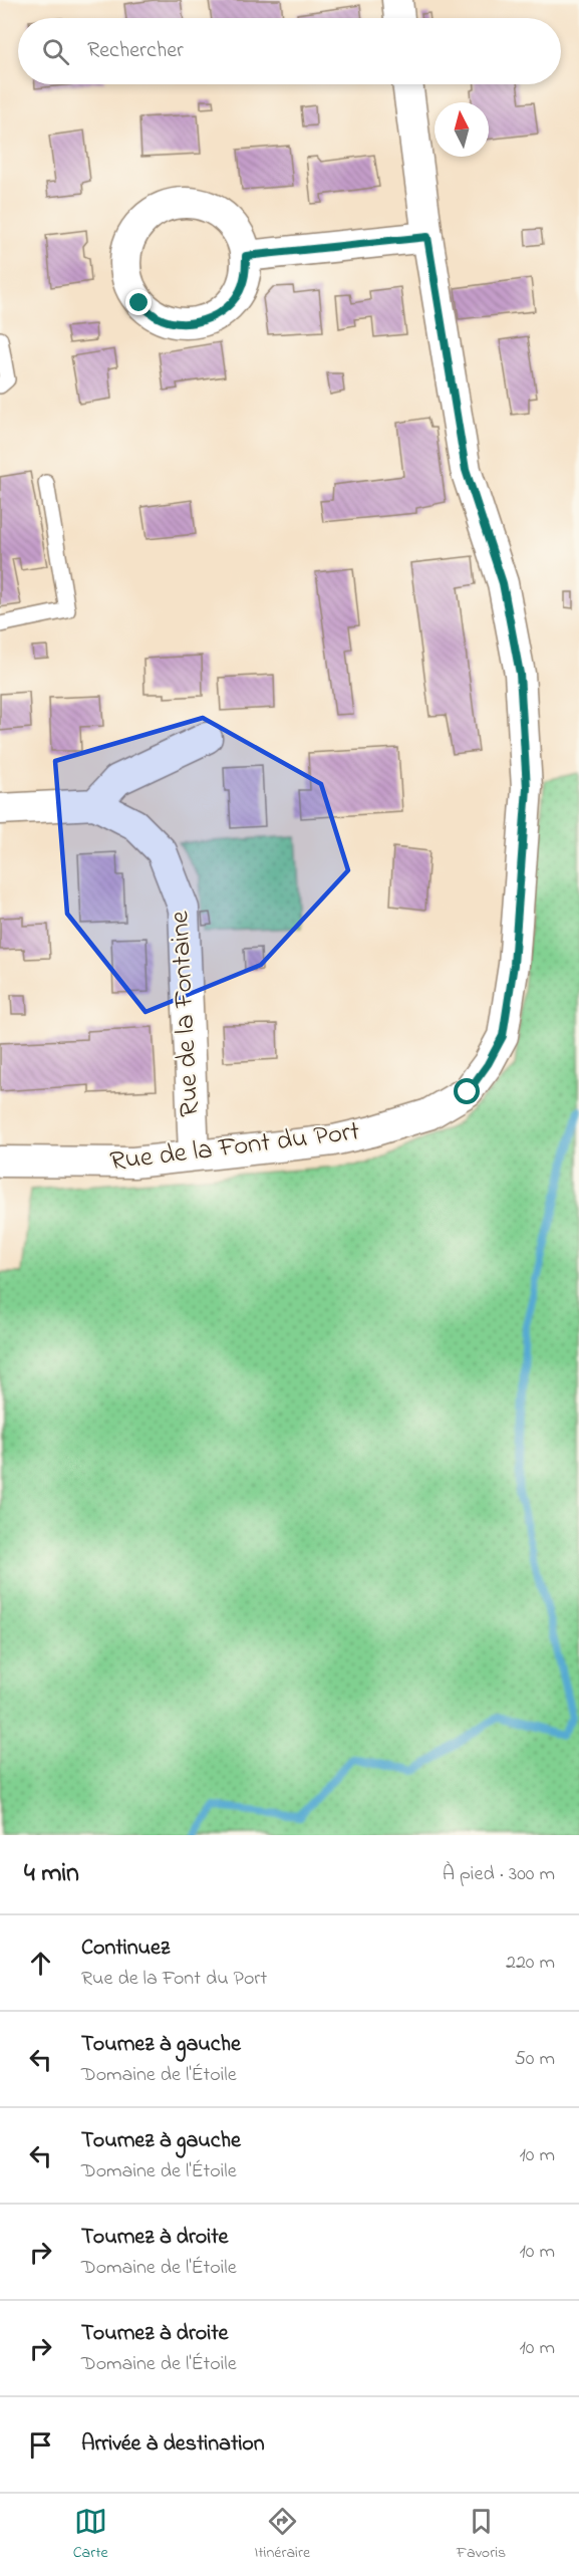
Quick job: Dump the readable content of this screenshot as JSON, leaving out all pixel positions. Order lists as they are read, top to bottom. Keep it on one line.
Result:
{"streets":{"street":["Rue de la Fontaine","Rue de la Font du Port"]},"crossings":[["Rue de la Fontaine","Rue de la Font du Port"]],"north":"top","page":{"search":"Rechercher","heading":["4 min","À pied · 300 m"],"list":[["Continuez","Rue de la Font du Port","220 m"],["Tournez à gauche","Domaine de l'Étoile","50 m"],["Tournez à gauche","Domaine de l'Étoile","10 m"],["Tournez à droite","Domaine de l'Étoile","10 m"],["Tournez à droite","Domaine de l'Étoile","10 m"],"Arrivée à destination"],"nav":["Carte","Itinéraire","Favoris"]}}
